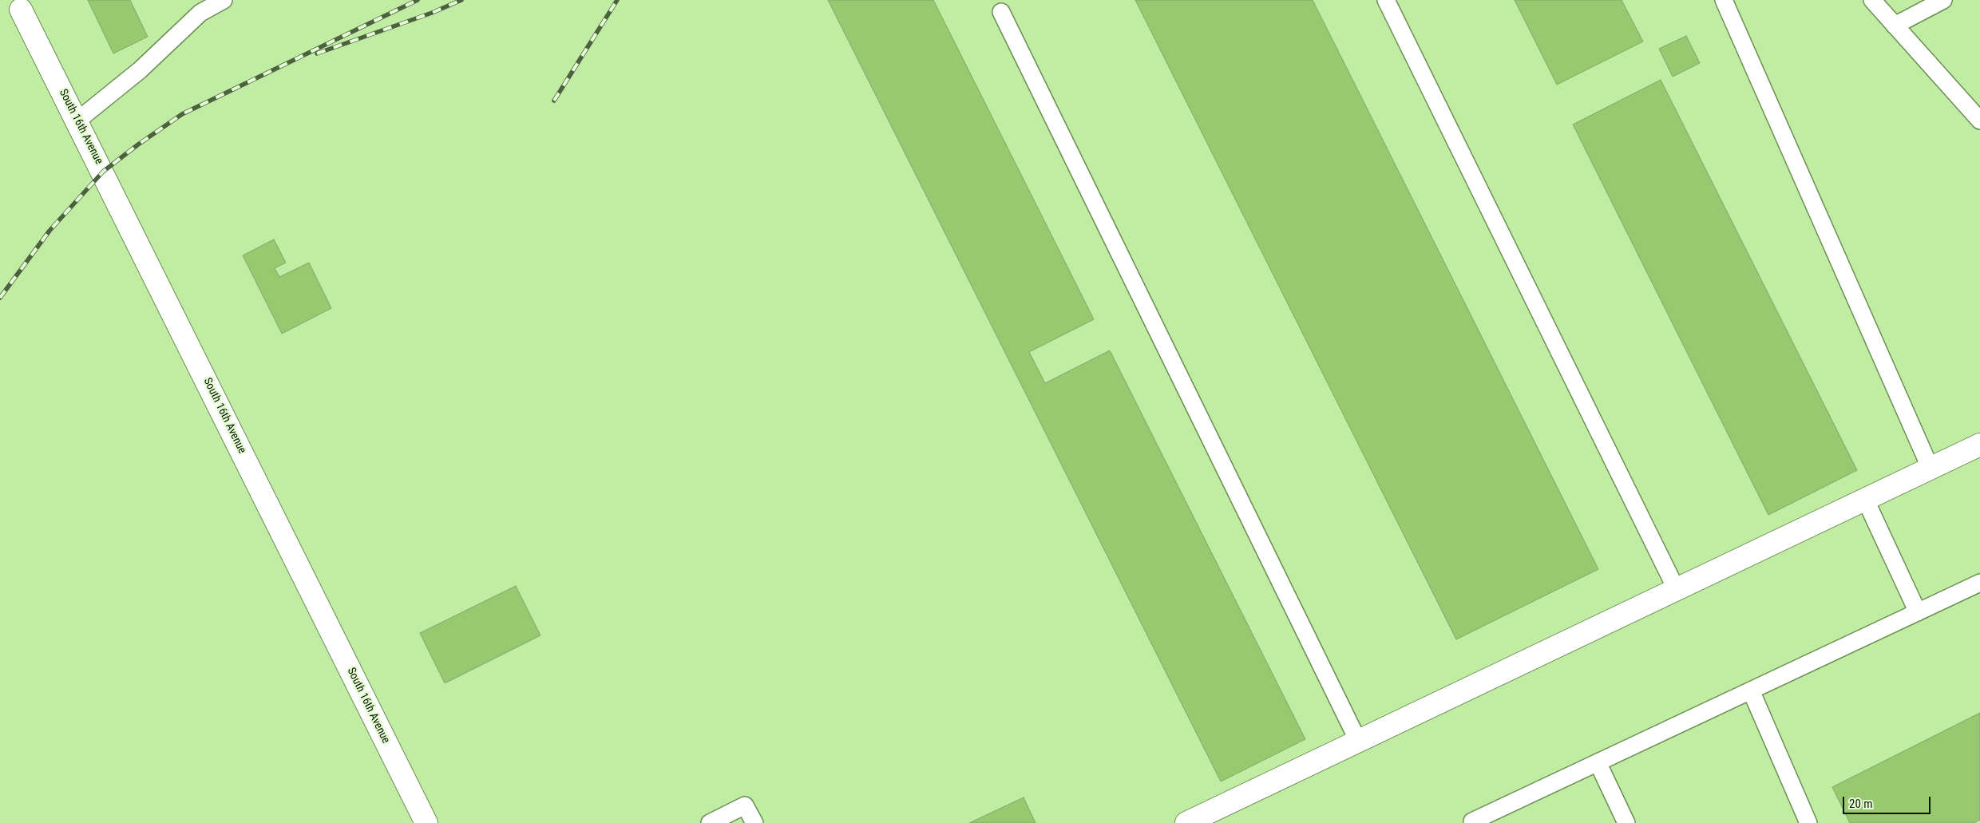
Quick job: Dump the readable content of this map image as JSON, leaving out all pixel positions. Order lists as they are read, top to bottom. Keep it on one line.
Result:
{"streets":{"street":["South 16th Avenue"]},"scale_bar":"20 m"}
